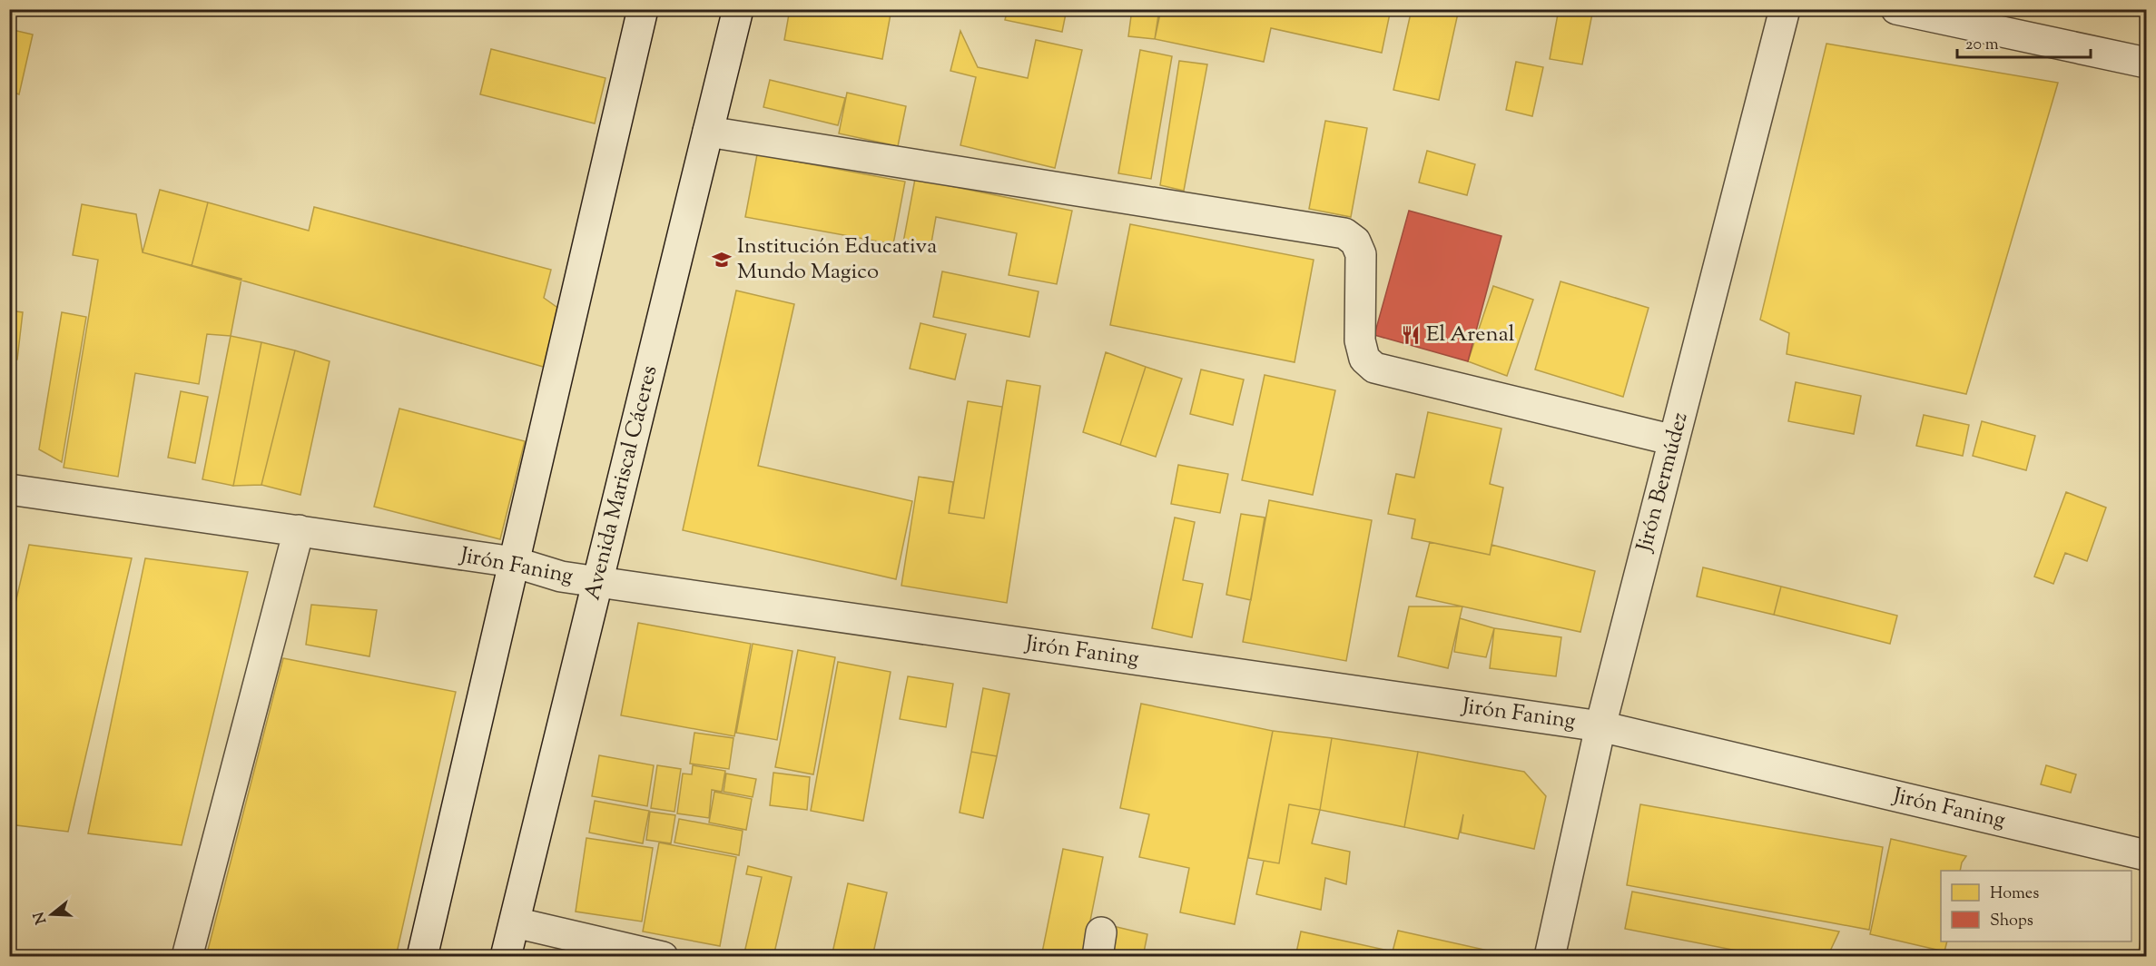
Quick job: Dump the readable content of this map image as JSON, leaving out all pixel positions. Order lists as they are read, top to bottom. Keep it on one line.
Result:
{"streets":{"street":["Jirón Bermúdez","Avenida Mariscal Cáceres","Jirón Faning"]},"crossings":[["Jirón Bermúdez","Jirón Faning"],["Avenida Mariscal Cáceres","Jirón Faning"]],"places":{"school or university":["Institución Educativa Mundo Magico"],"restaurant":["El Arenal"]},"legend":["Homes","Shops"],"scale_bar":"20 m","north":"left"}
